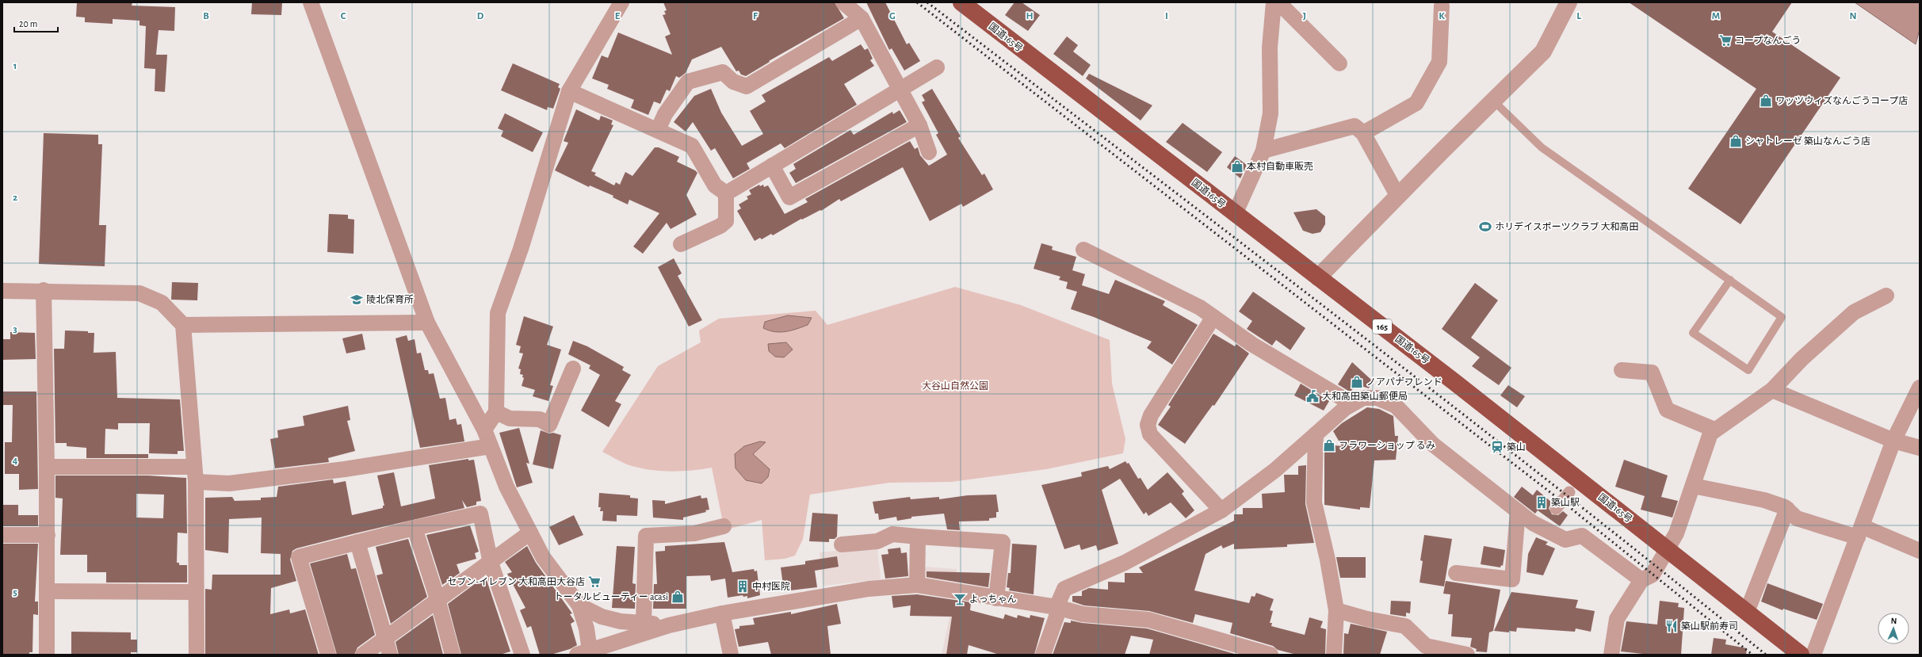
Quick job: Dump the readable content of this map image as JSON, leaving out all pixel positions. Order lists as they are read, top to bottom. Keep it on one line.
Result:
{"streets":{"highway":["国道165号","165"]},"parks":["大谷山自然公園"],"places":{"supermarket":["コープなんごう","セブン-イレブン 大和高田大谷店"],"shop":["ワッツウィズなんごうコープ店","シャトレーゼ 築山なんごう店","本村自動車販売","ノアパナフレンド","フラワーショップ るみ","トータルビューティー acasi"],"sports":["ホリデイスポーツクラブ 大和高田"],"school or university":["陵北保育所"],"public building":["大和高田築山郵便局"],"station":["築山"],"building":["築山駅","中村医院"],"bar":["よっちゃん"],"restaurant":["築山駅前寿司"]},"scale_bar":"20 m","north":"top","grid":{"columns":["B","C","D","E","F","G","H","I","J","K","L","M","N"],"rows":["1","2","3","4","5"]}}
